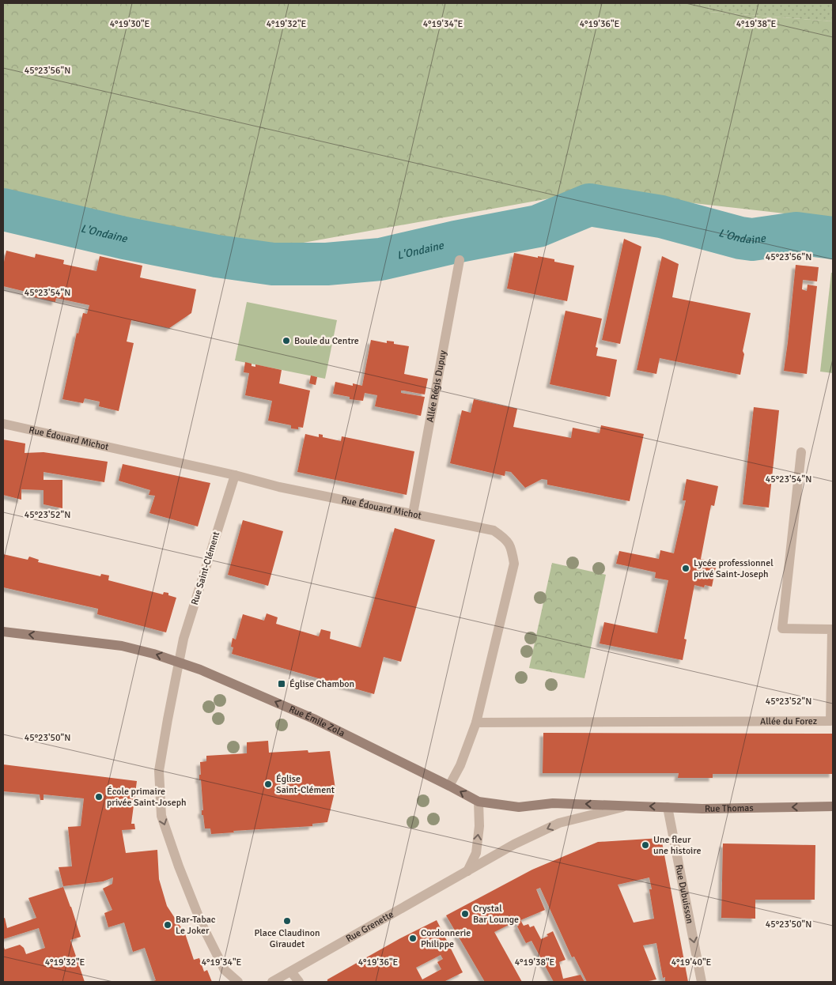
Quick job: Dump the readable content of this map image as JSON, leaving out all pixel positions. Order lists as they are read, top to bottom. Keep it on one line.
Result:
{"streets":{"main road":["Rue Émile Zola","Rue Thomas"],"street":["Allée Régis Dupuy","Rue Édouard Michot","Rue Saint-Clément","Allée du Forez","Rue Dubuisson","Rue Grenette"]},"crossings":[["Allée Régis Dupuy","Rue Édouard Michot"],["Rue Édouard Michot","Rue Saint-Clément"],["Rue Édouard Michot","Rue Émile Zola"],["Rue Édouard Michot","Allée du Forez"],["Rue Saint-Clément","Rue Émile Zola"],["Rue Émile Zola","Rue Thomas"],["Rue Émile Zola","Rue Grenette"],["Rue Thomas","Rue Dubuisson"],["Rue Thomas","Rue Grenette"]],"one_way":["Rue Saint-Clément","Rue Émile Zola","Rue Thomas","Rue Dubuisson","Rue Grenette"],"water":["L'Ondaine"],"places":{"other":["Boule du Centre","Lycée professionnel privé Saint-Joseph","Église Saint-Clément","École primaire privée Saint-Joseph","Une fleur une histoire","Crystal Bar Lounge","Place Claudinon Giraudet","Bar-Tabac Le Joker","Cordonnerie Philippe"],"transit":["Église Chambon"]},"coordinates":["4°19'32\"E","4°19'34\"E","4°19'36\"E","4°19'38\"E","4°19'30\"E","45°23'56\"N","45°23'54\"N","45°23'52\"N","45°23'50\"N","4°19'40\"E"]}
